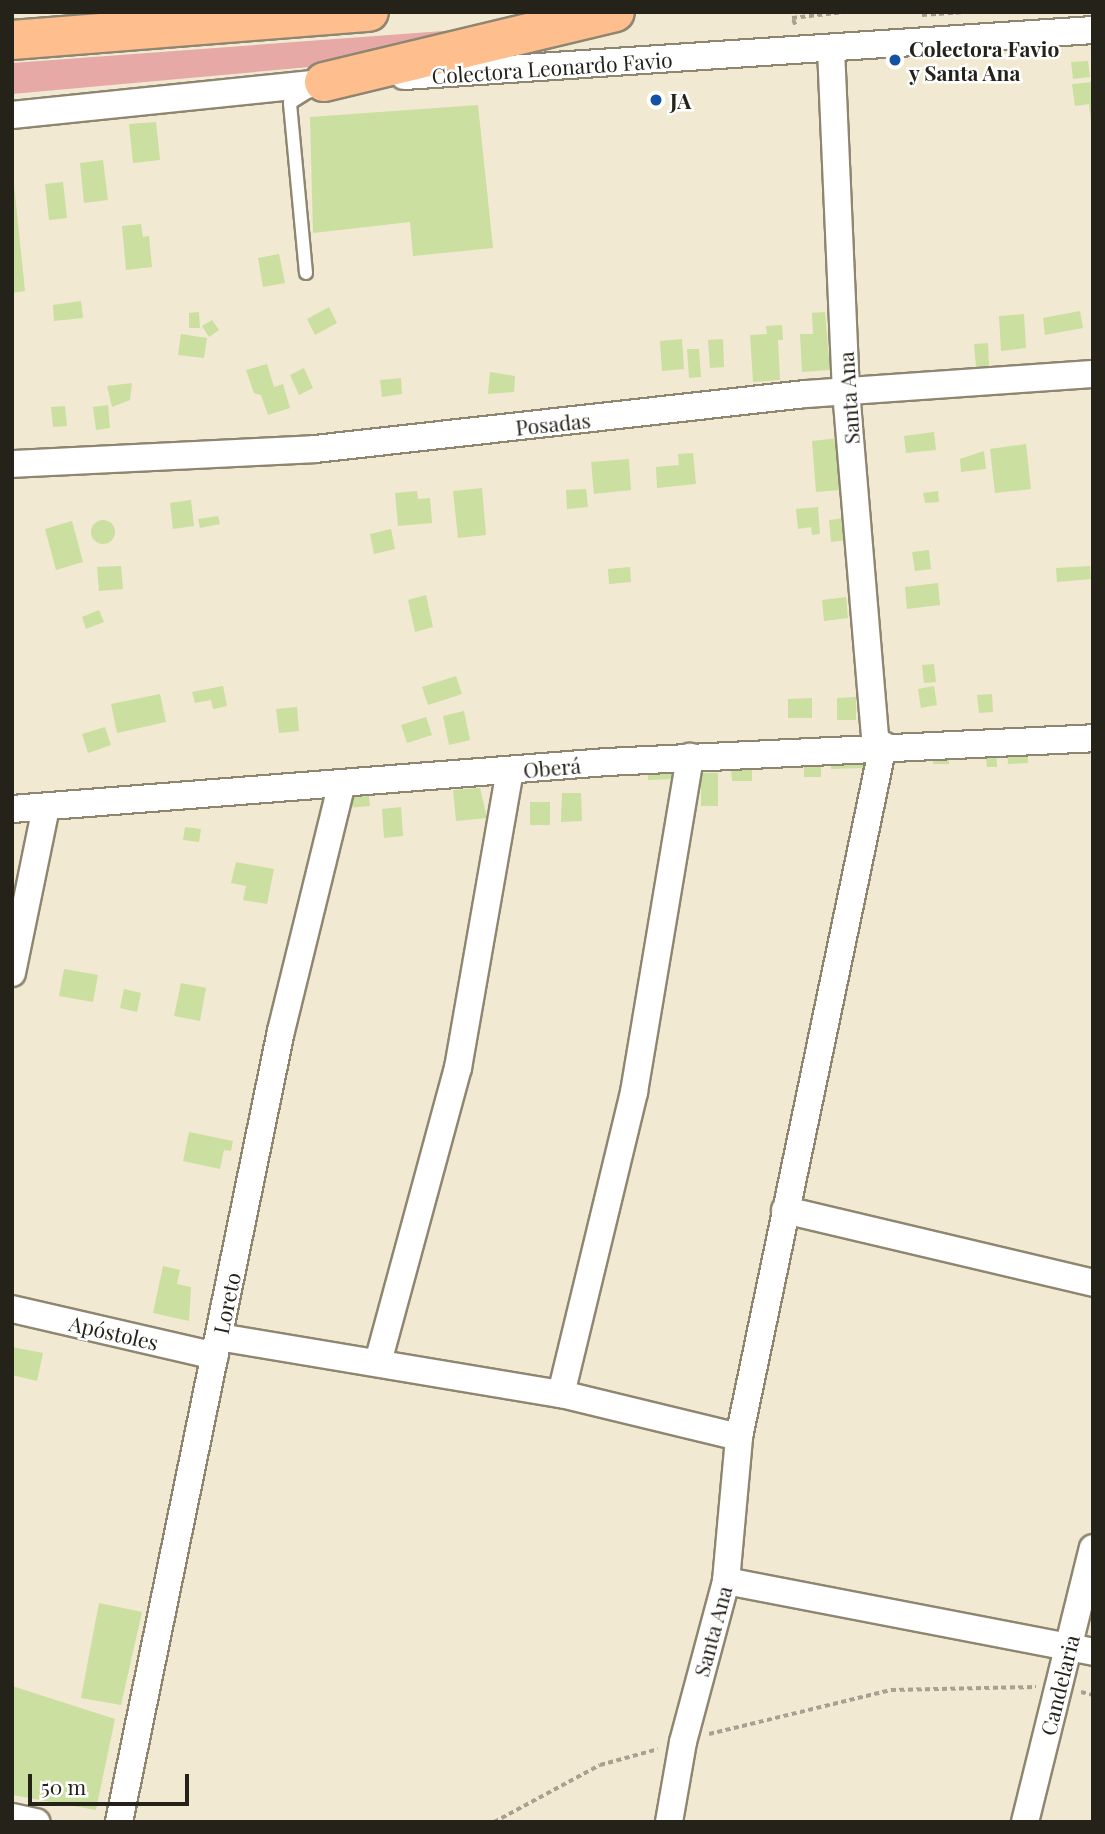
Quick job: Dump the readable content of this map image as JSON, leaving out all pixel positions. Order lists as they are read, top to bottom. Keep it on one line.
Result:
{"streets":{"street":["Colectora Leonardo Favio","Santa Ana","Posadas","Oberá","Loreto","Apóstoles","Candelaria"]},"crossings":[["Colectora Leonardo Favio","Santa Ana"],["Santa Ana","Posadas"],["Santa Ana","Oberá"],["Santa Ana","Apóstoles"],["Oberá","Loreto"],["Loreto","Apóstoles"]],"places":["Colectora Favio y Santa Ana","JA"],"scale_bar":"50 m"}
